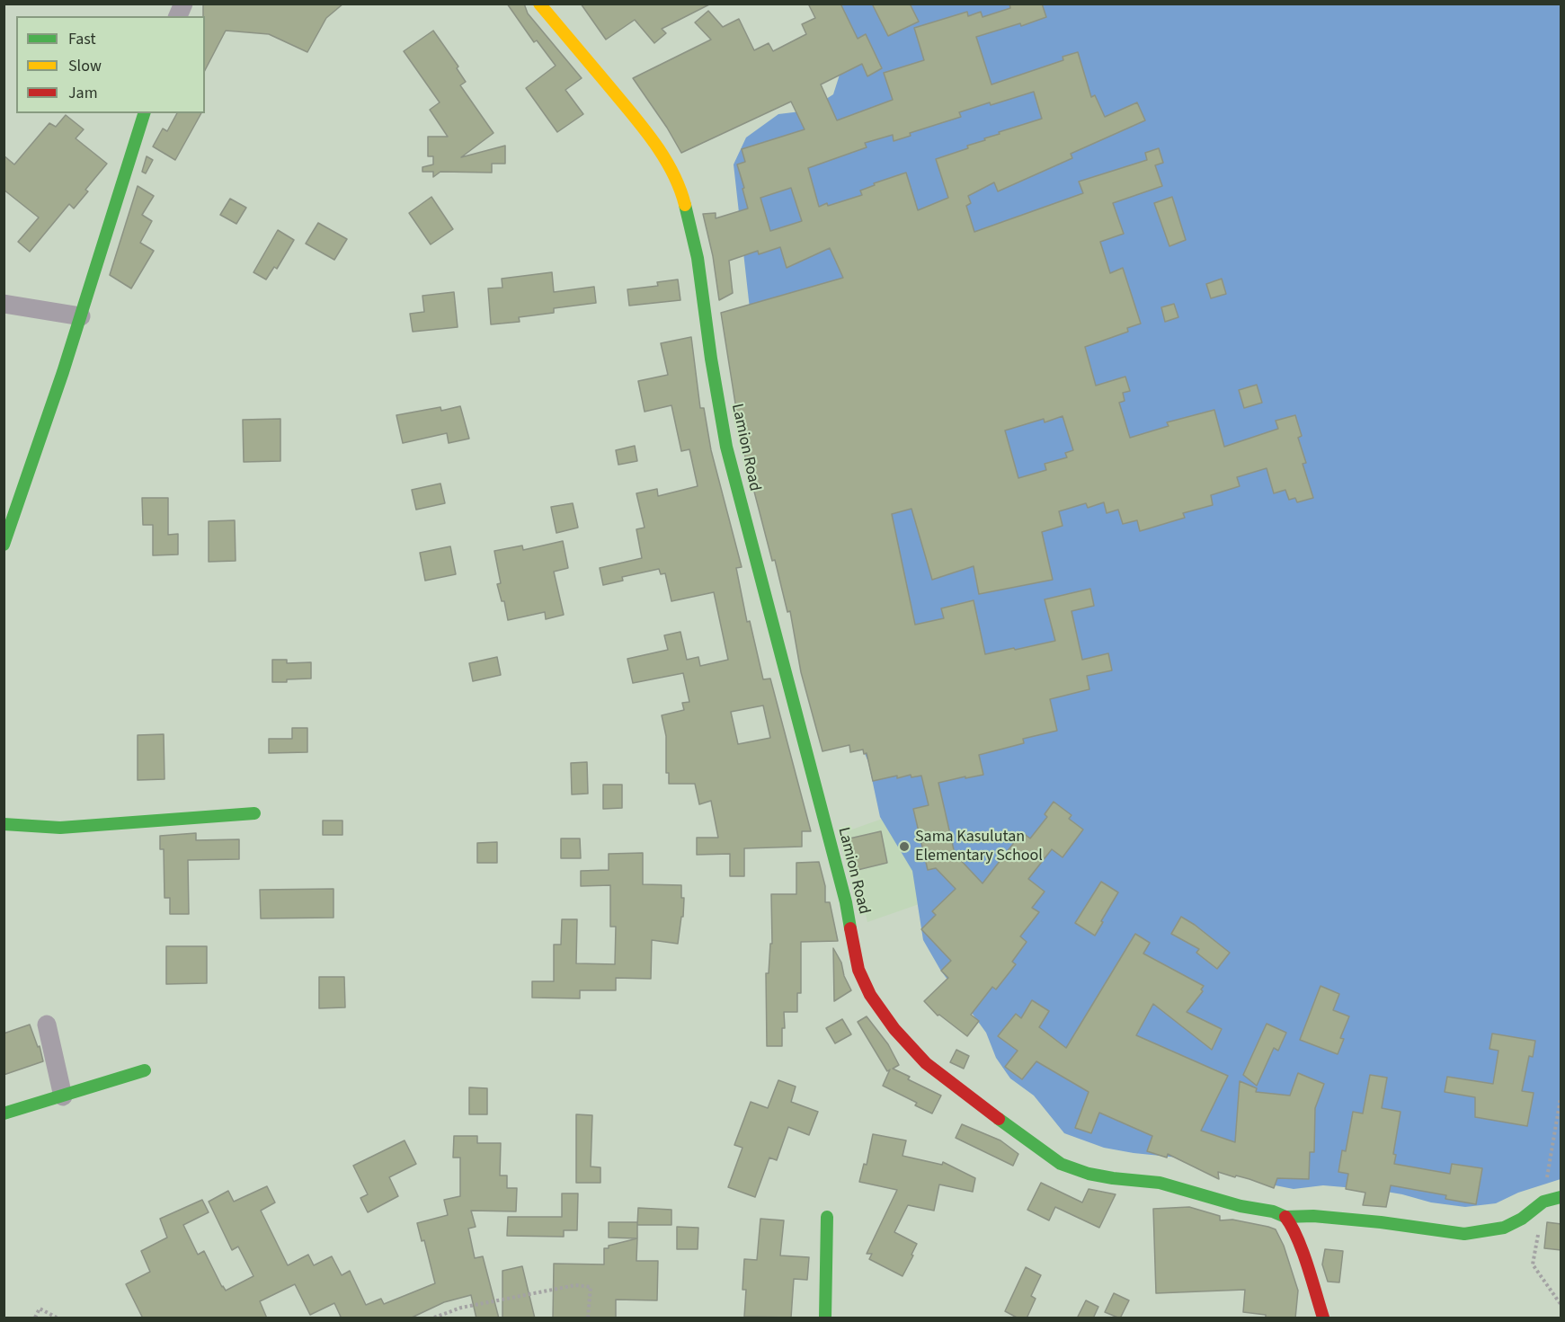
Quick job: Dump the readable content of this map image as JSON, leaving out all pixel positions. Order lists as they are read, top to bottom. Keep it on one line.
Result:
{"streets":{"street":["Lamion Road"]},"places":["Sama Kasulutan Elementary School"],"legend":["Fast","Slow","Jam"]}
